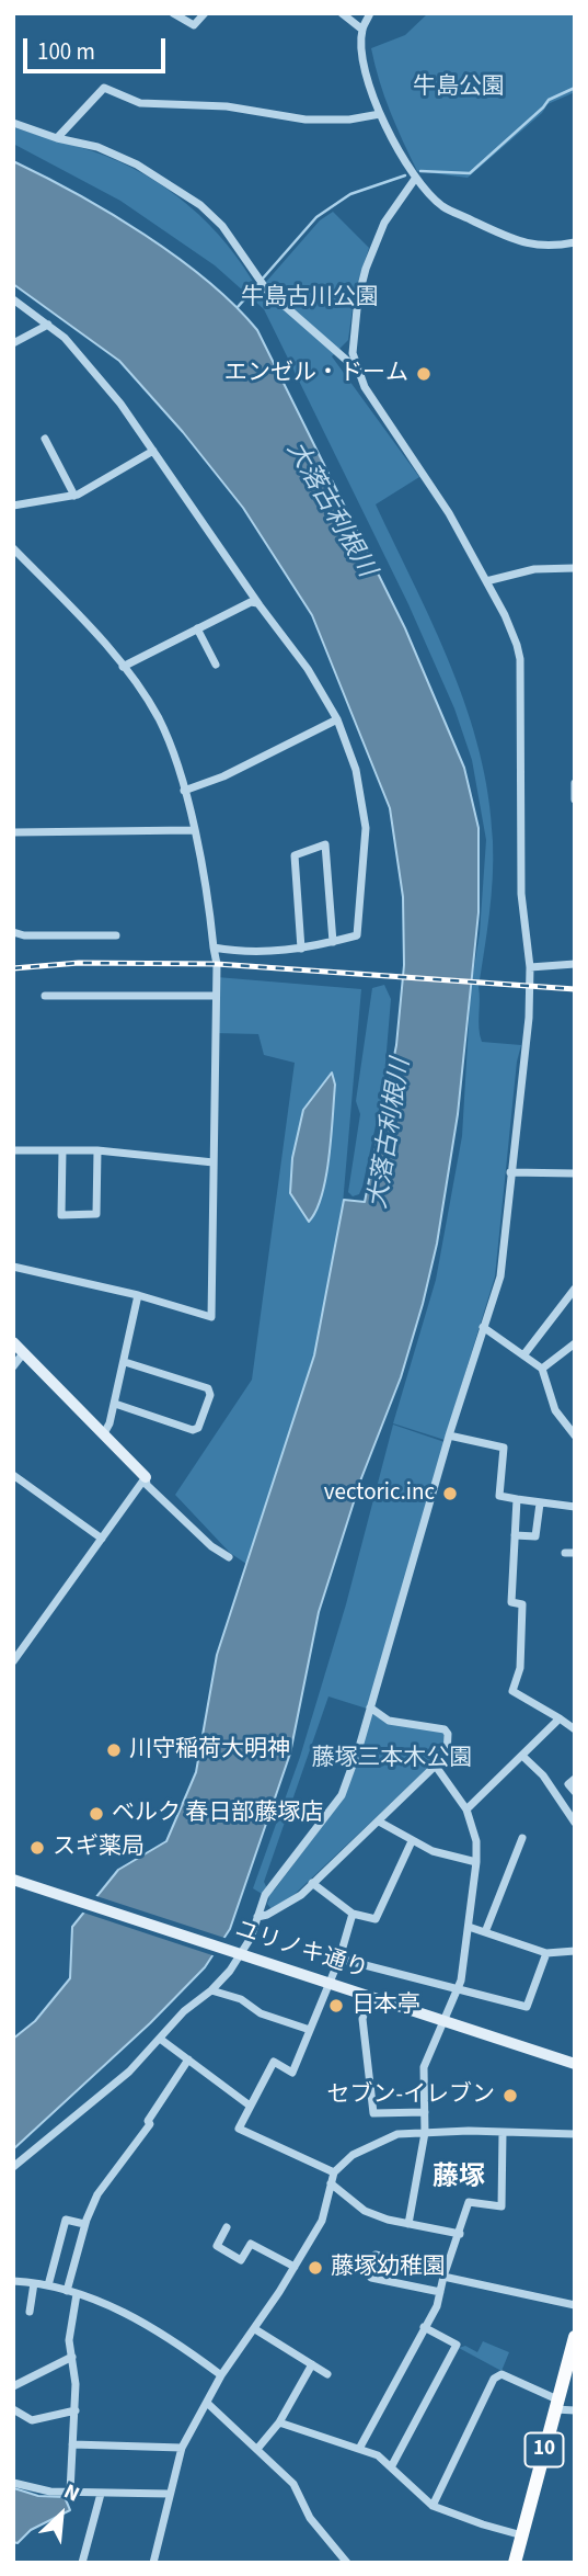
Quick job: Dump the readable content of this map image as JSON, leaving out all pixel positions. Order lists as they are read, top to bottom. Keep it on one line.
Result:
{"streets":{"main road":["10"],"street":["ユリノキ通り"]},"districts":["藤塚"],"water":["大落古利根川"],"parks":["牛島公園","牛島古川公園","藤塚三本木公園"],"places":["エンゼル・ドーム","vectoric.inc","川守稲荷大明神","ベルク 春日部藤塚店","スギ薬局","日本亭","セブン-イレブン","藤塚幼稚園"],"scale_bar":"100 m","north":"top right"}
